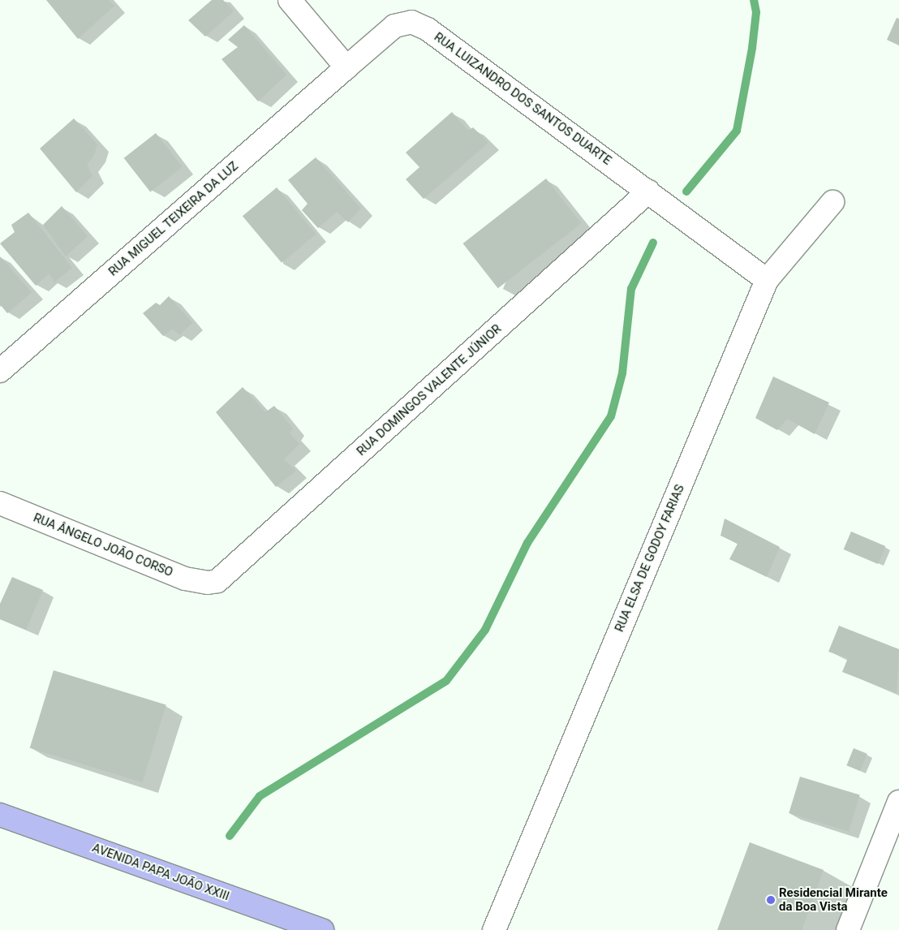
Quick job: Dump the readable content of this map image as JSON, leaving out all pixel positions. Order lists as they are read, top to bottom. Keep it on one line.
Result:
{"streets":{"main road":["AVENIDA PAPA JOÃO XXIII"],"street":["RUA LUIZANDRO DOS SANTOS DUARTE","RUA MIGUEL TEIXEIRA DA LUZ","RUA DOMINGOS VALENTE JÚNIOR","RUA ÂNGELO JOÃO CORSO","RUA ELSA DE GODOY FARIAS"]},"crossings":[["RUA LUIZANDRO DOS SANTOS DUARTE","RUA MIGUEL TEIXEIRA DA LUZ"],["RUA LUIZANDRO DOS SANTOS DUARTE","RUA DOMINGOS VALENTE JÚNIOR"],["RUA LUIZANDRO DOS SANTOS DUARTE","RUA ELSA DE GODOY FARIAS"],["RUA DOMINGOS VALENTE JÚNIOR","RUA ÂNGELO JOÃO CORSO"]],"places":["Residencial Mirante da Boa Vista"]}
